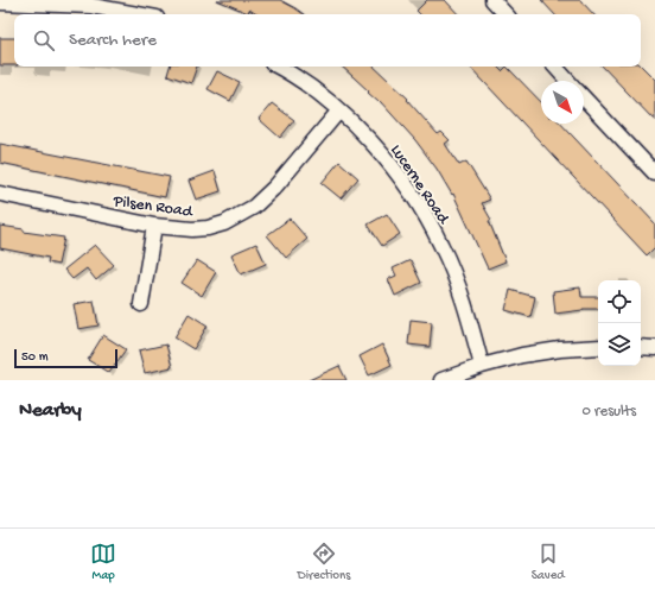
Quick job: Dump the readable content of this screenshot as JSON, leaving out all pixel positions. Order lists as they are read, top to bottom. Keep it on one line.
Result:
{"streets":{"street":["Lucerne Road","Pilsen Road"]},"crossings":[["Lucerne Road","Pilsen Road"]],"scale_bar":"50 m","north":"bottom right","page":{"search":"Search here","scale":"50 m","heading":["Nearby","0 results"],"nav":["Map","Directions","Saved"]}}
